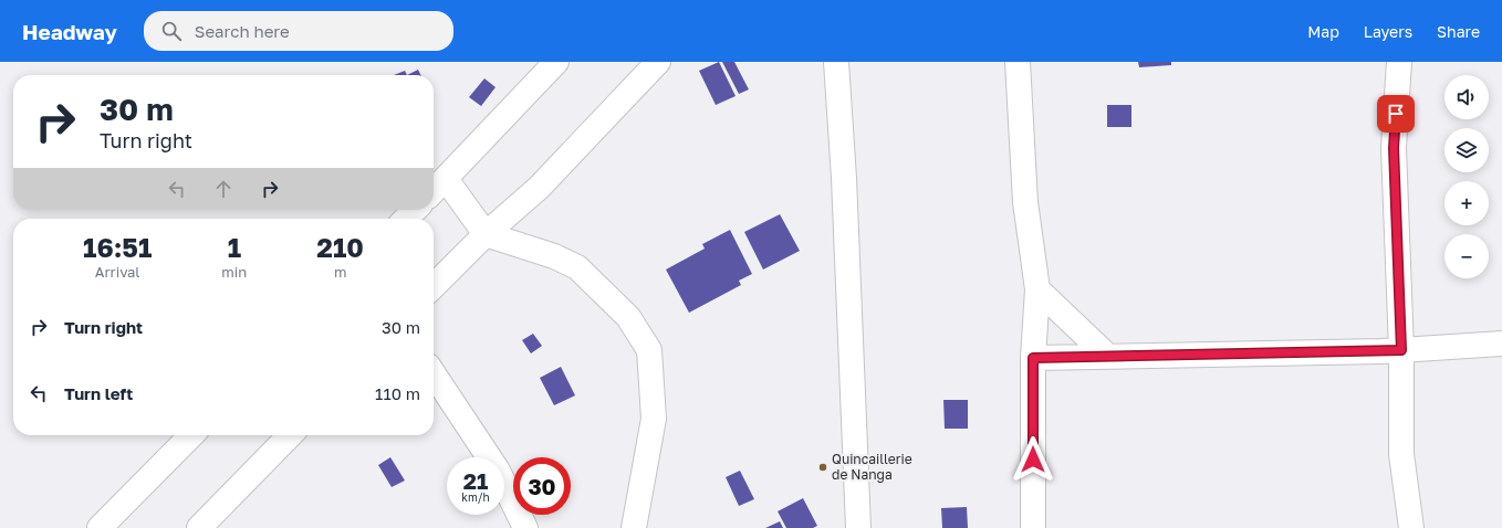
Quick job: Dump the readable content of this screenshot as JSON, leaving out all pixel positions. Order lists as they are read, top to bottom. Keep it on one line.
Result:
{"places":["Quincaillerie de Nanga"],"page":{"header":"Headway","search":"Search here","nav":["Map","Layers","Share"],"map_buttons":["+","−"],"turn":["30 m","Turn right"],"eta":["16:51","Arrival","1","min","210","m"],"list":[{"name":"Turn right","value":"30 m"},{"name":"Turn left","value":"110 m"}],"speed":"21 km/h","limit":"30"}}
